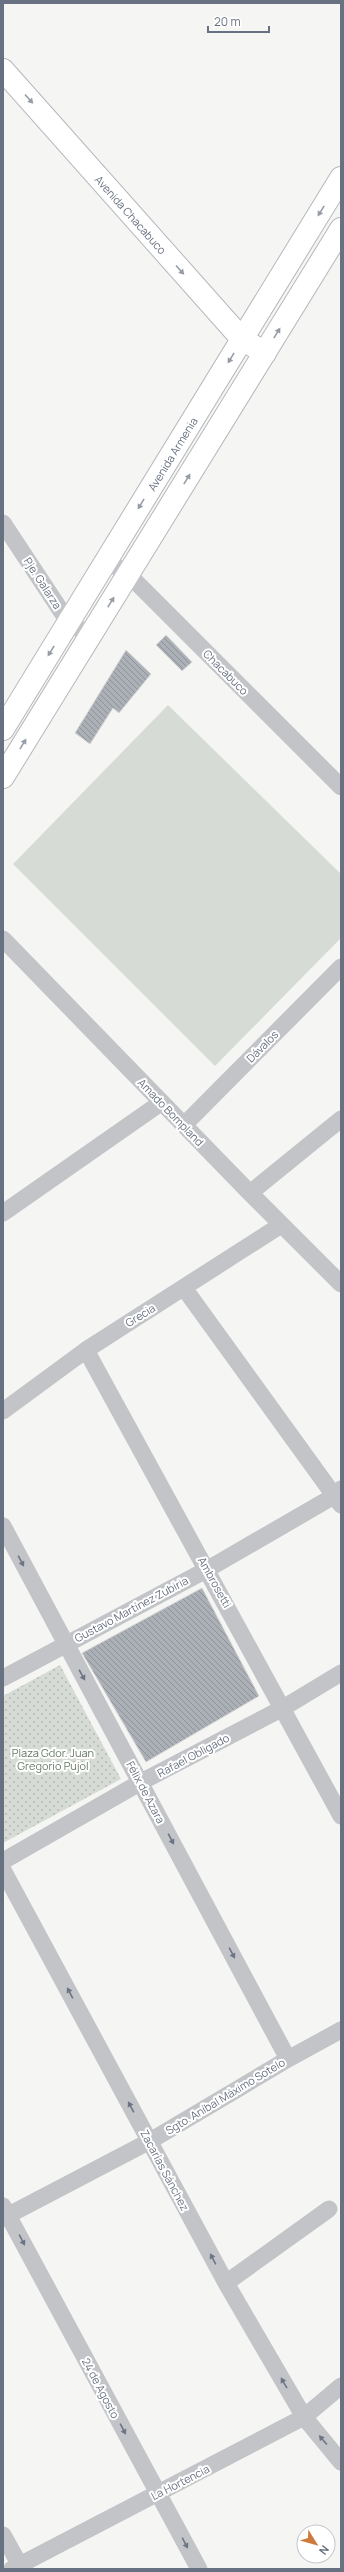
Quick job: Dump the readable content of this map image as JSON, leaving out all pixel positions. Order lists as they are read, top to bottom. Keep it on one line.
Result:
{"streets":{"main road":["Avenida Chacabuco","Avenida Armenia"],"street":["Pje. Galarza","Chacabuco","Dávalos","Amado Bompland","Grecia","Ambrosetti","Gustavo Martínez Zubiria","Rafael Obligado","Félix de Azara","Sgto. Aníbal Máximo Sotelo","Zacarías Sánchez","24 de Agosto","La Hortencia"]},"crossings":[["Avenida Chacabuco","Avenida Armenia"],["Avenida Armenia","Pje. Galarza"],["Avenida Armenia","Chacabuco"],["Dávalos","Amado Bompland"],["Amado Bompland","Grecia"],["Grecia","Ambrosetti"],["Ambrosetti","Gustavo Martínez Zubiria"],["Ambrosetti","Rafael Obligado"],["Gustavo Martínez Zubiria","Félix de Azara"],["Rafael Obligado","Félix de Azara"],["Félix de Azara","Sgto. Aníbal Máximo Sotelo"],["Sgto. Aníbal Máximo Sotelo","Zacarías Sánchez"],["Sgto. Aníbal Máximo Sotelo","24 de Agosto"],["Zacarías Sánchez","La Hortencia"],["24 de Agosto","La Hortencia"]],"one_way":["Avenida Chacabuco","Félix de Azara","Zacarías Sánchez","24 de Agosto"],"parks":["Plaza Gdor. Juan Gregorio Pujol"],"scale_bar":"20 m","north":"bottom right"}
